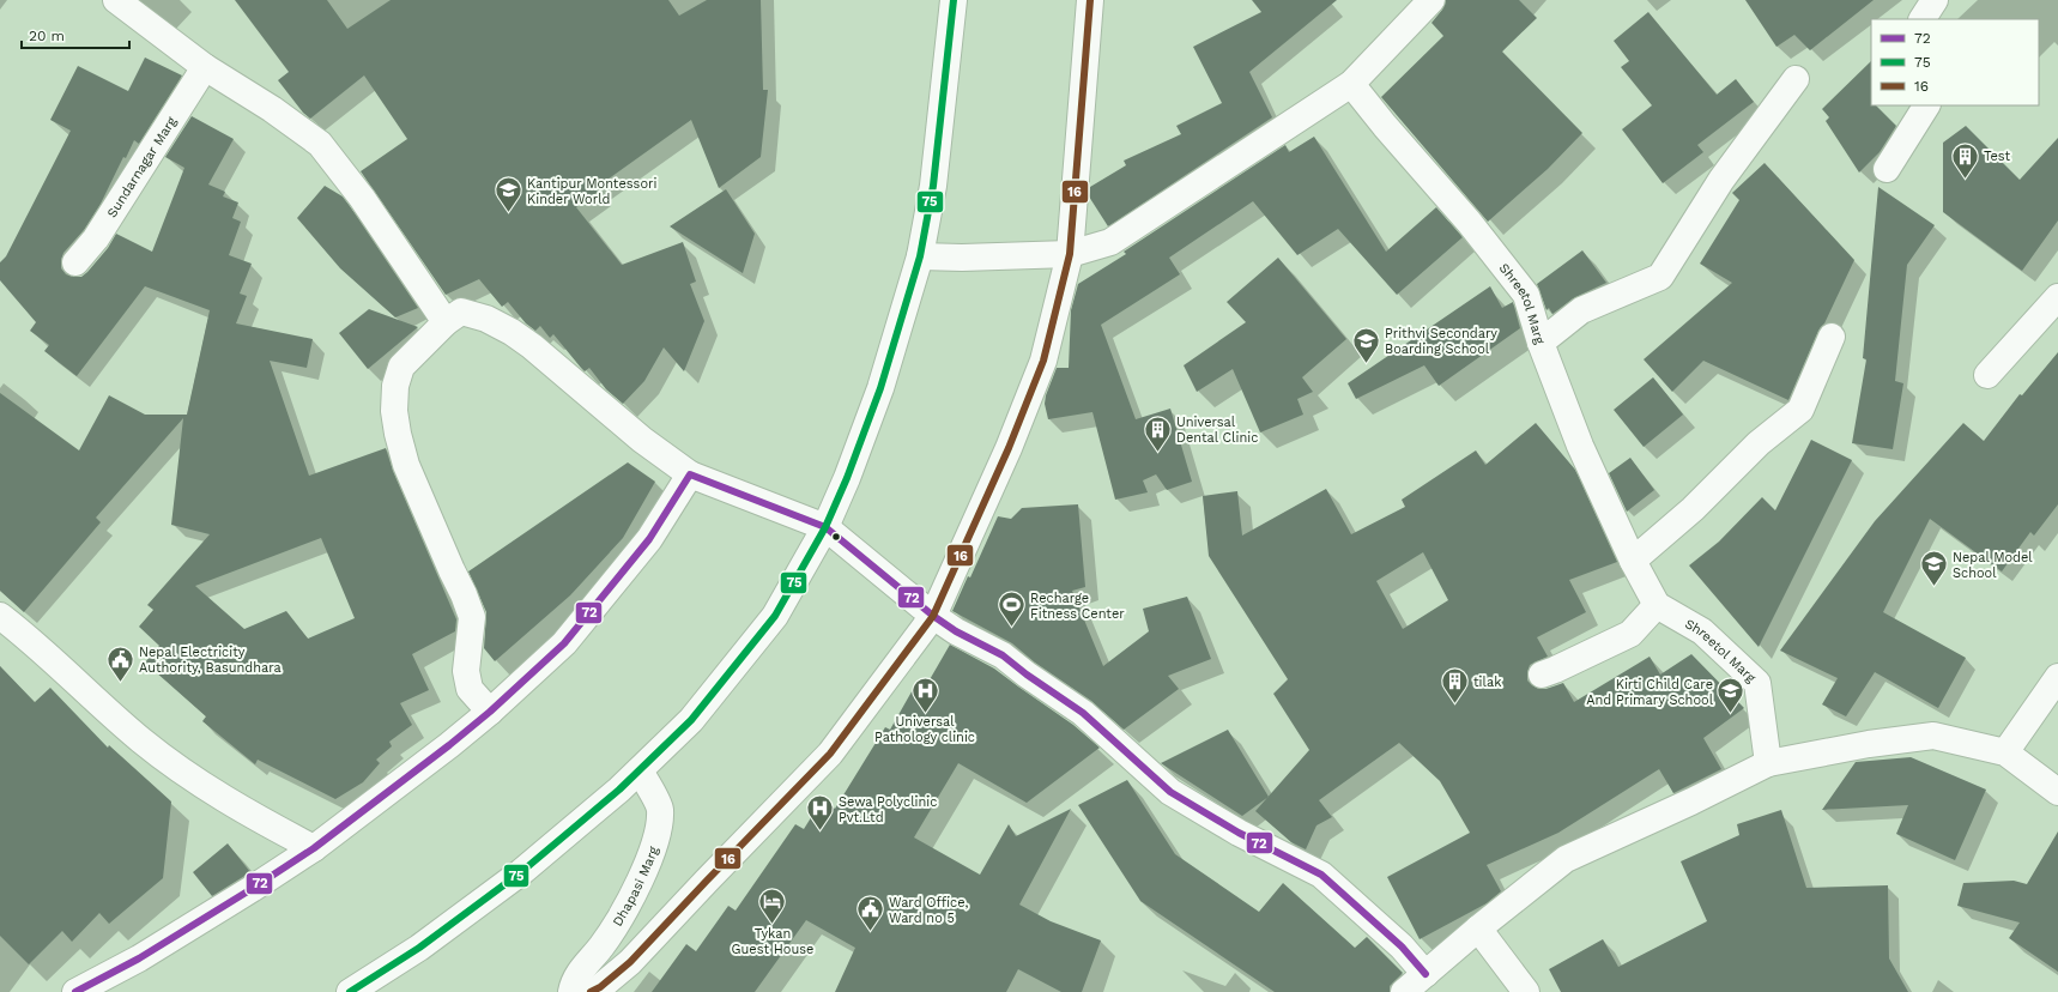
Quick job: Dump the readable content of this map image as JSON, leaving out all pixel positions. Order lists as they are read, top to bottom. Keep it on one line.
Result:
{"streets":{"main road":["Sundarnagar Marg","Shreetol Marg","Dhapasi Marg"]},"places":{"building":["Test","Universal Dental Clinic","tilak"],"school or university":["Kantipur Montessori Kinder World","Prithvi Secondary Boarding School","Nepal Model School","Kirti Child Care And Primary School"],"sports":["Recharge Fitness Center"],"public building":["Nepal Electricity Authority, Basundhara","Ward Office, Ward no 5"],"hospital":["Universal Pathology clinic","Sewa Polyclinic Pvt.Ltd"],"hotel":["Tykan Guest House"]},"lines":["transit line 75","transit line 16","transit line 72"],"legend":["72","75","16"],"scale_bar":"20 m"}
